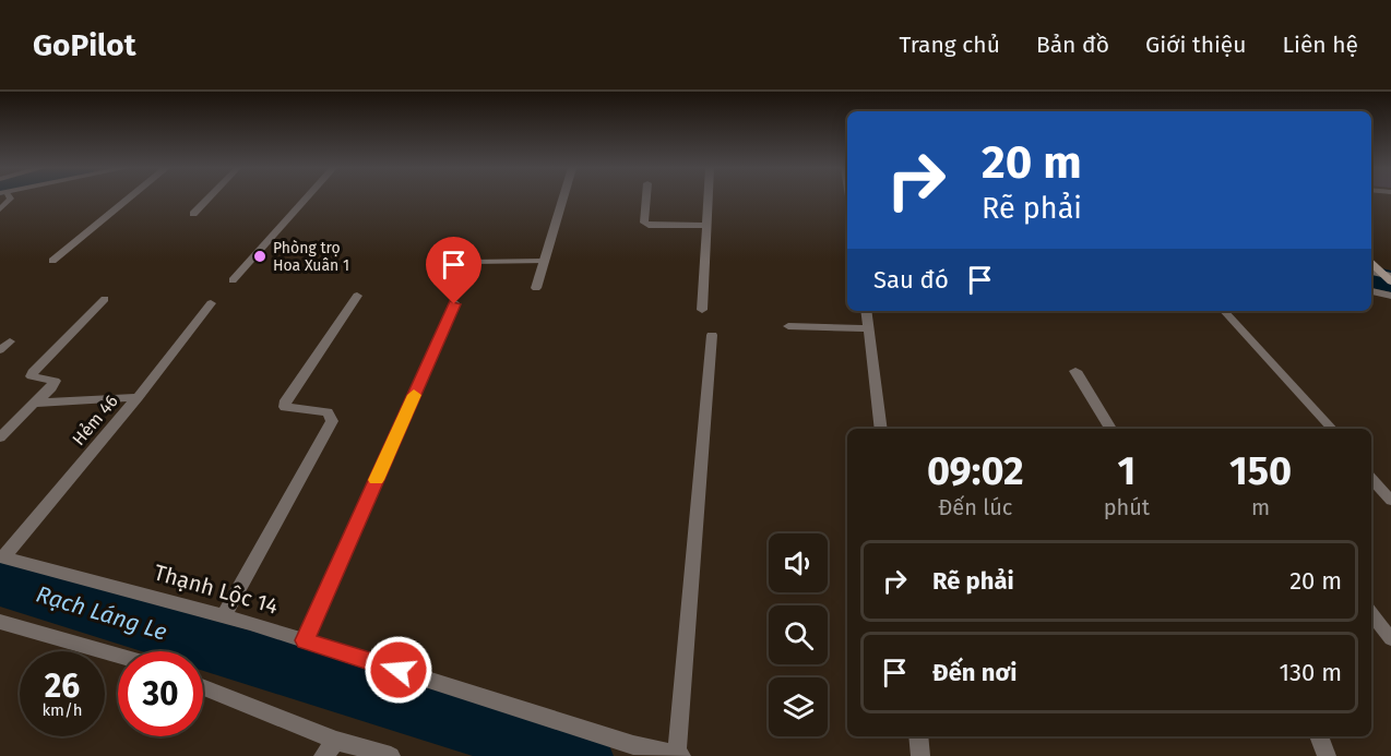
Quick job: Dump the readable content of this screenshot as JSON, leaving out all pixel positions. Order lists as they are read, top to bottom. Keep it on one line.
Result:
{"streets":{"street":["Hẻm 46","Thạnh Lộc 14"]},"crossings":[["Hẻm 46","Thạnh Lộc 14"]],"water":["Rạch Láng Le"],"places":["Phòng trọ Hoa Xuân 1"],"page":{"header":"GoPilot","nav":["Trang chủ","Bản đồ","Giới thiệu","Liên hệ"],"turn":["20 m","Rẽ phải"],"then":"Sau đó","eta":["09:02","Đến lúc","1","phút","150","m"],"list":[{"name":"Rẽ phải","value":"20 m"},{"name":"Đến nơi","value":"130 m"}],"speed":"26 km/h","limit":"30"}}
